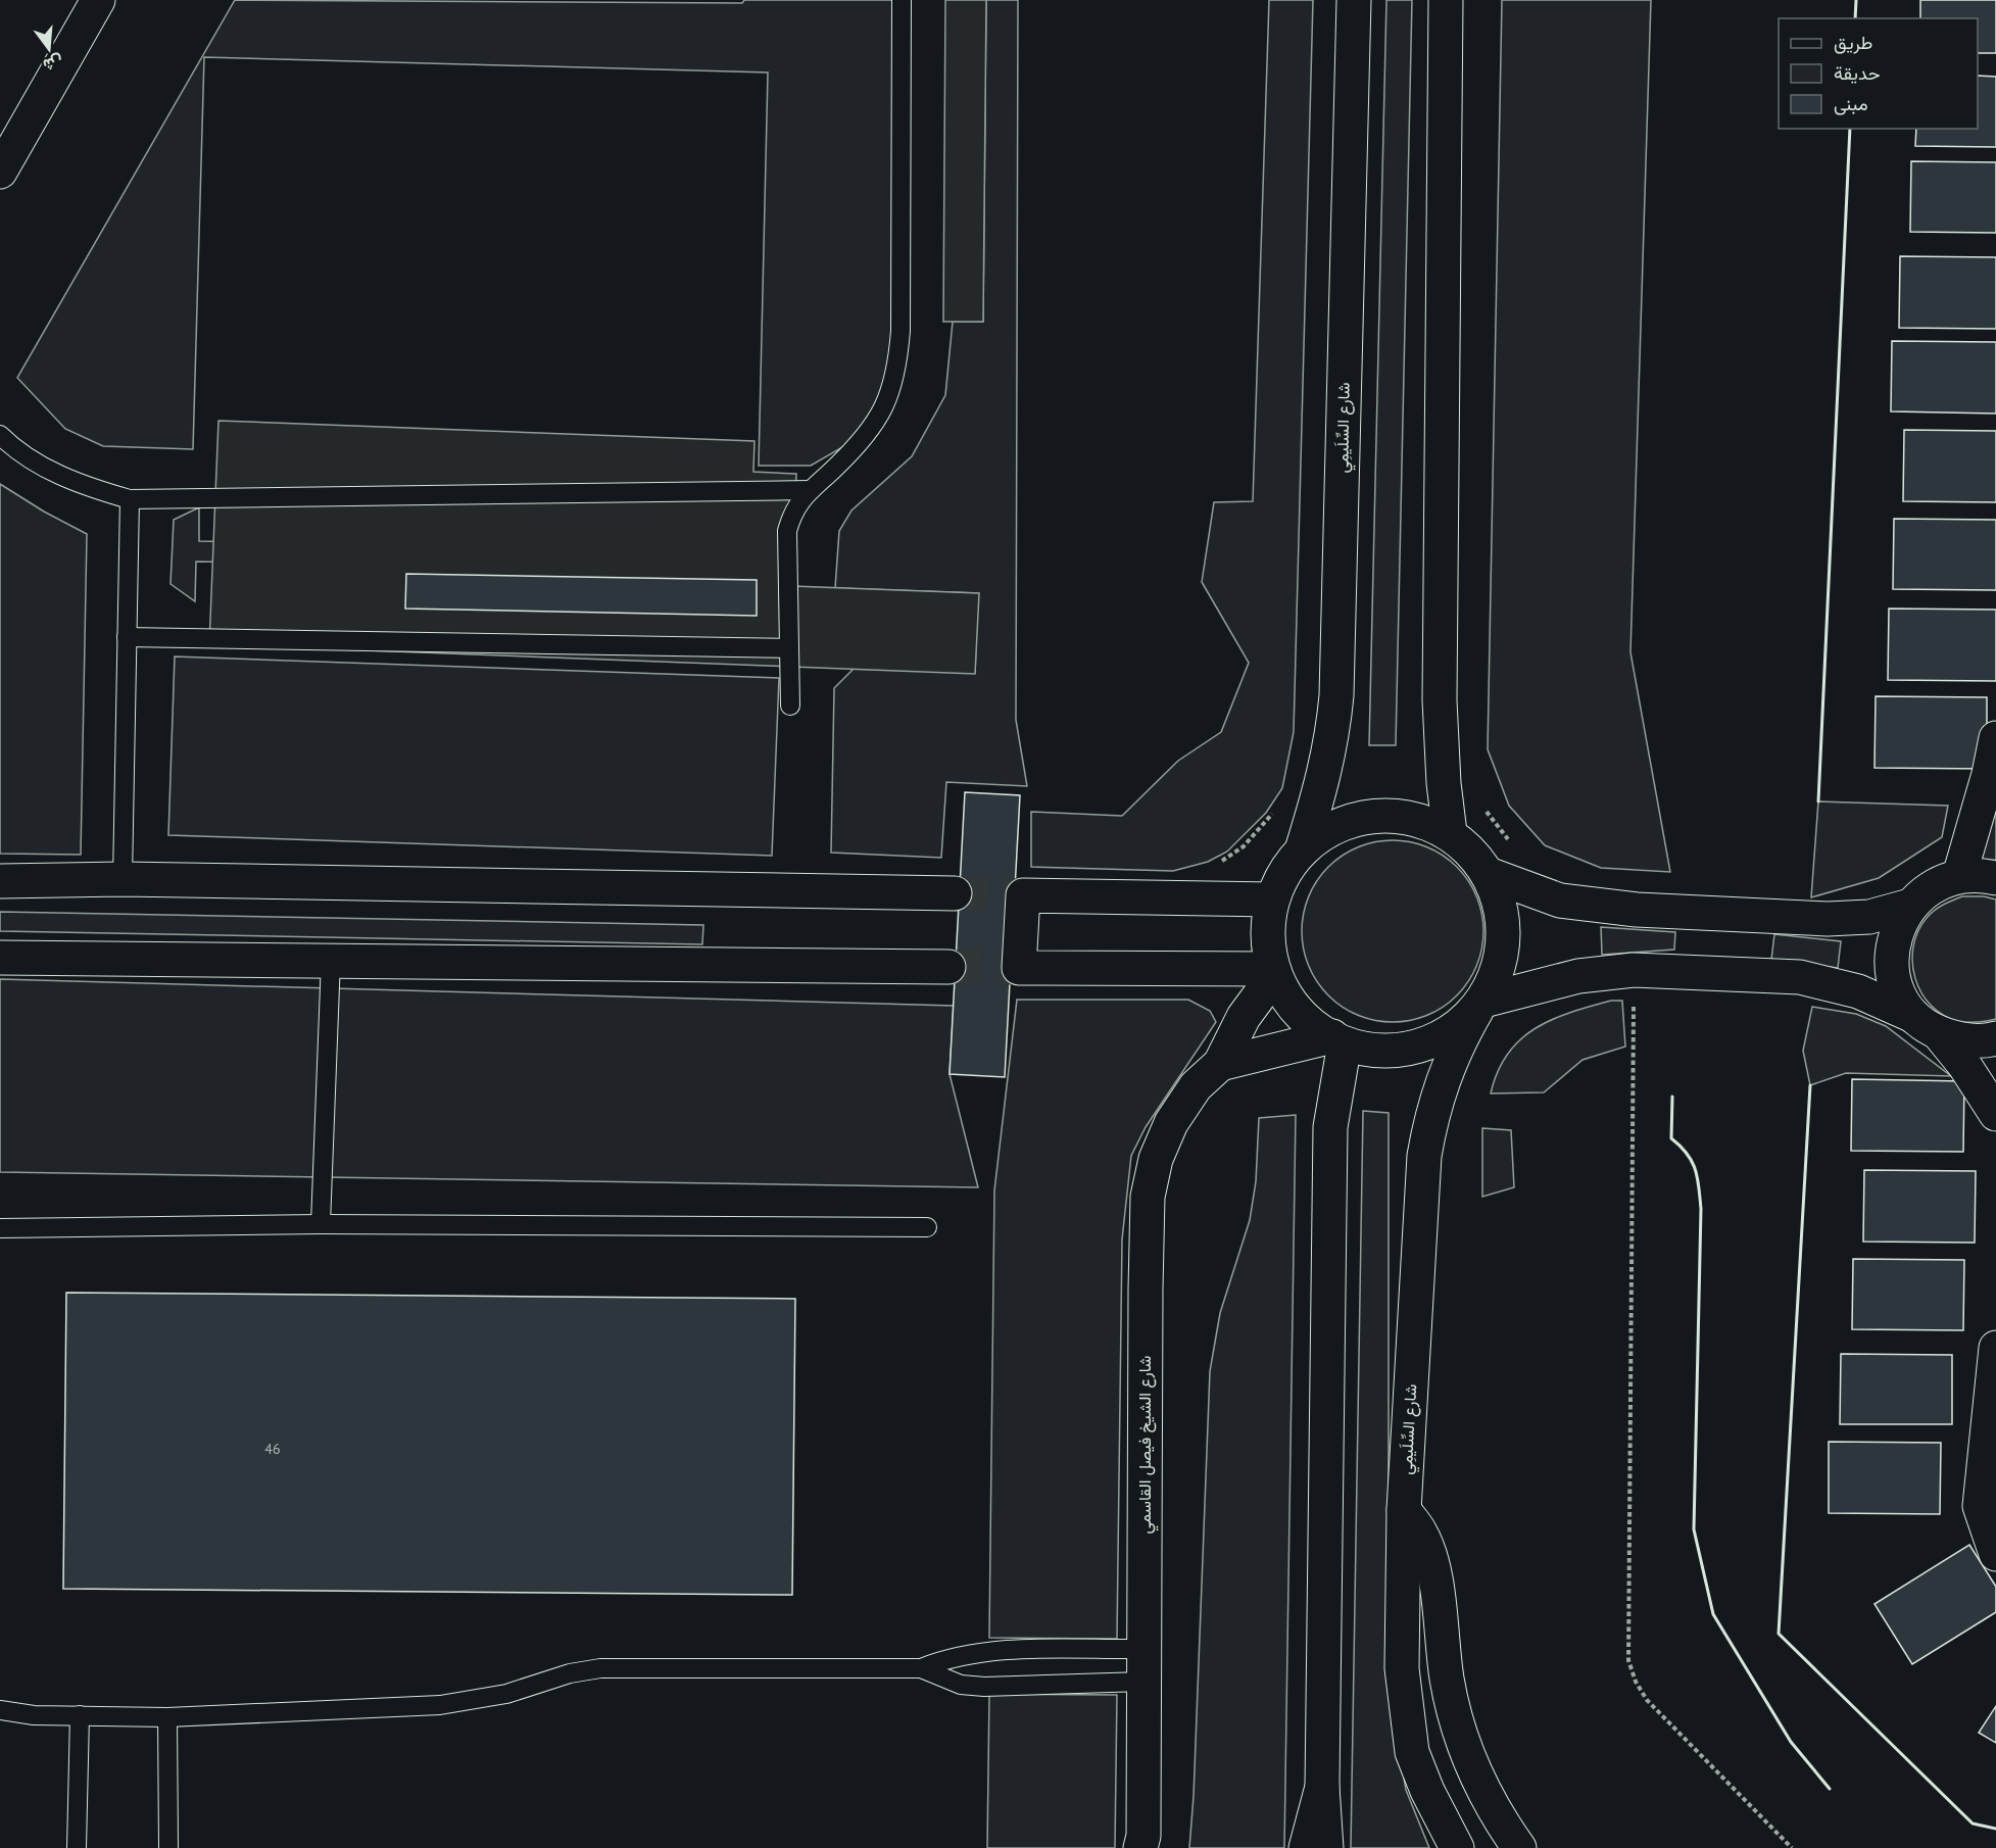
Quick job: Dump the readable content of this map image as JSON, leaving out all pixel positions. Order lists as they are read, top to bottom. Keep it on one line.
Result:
{"streets":{"main road":["شارع السِّلَيمِي","شارع الشيخ فيصل القاسمي"]},"house_numbers":["46"],"legend":["طريق","حديقة","مبنى"],"north":"bottom"}
